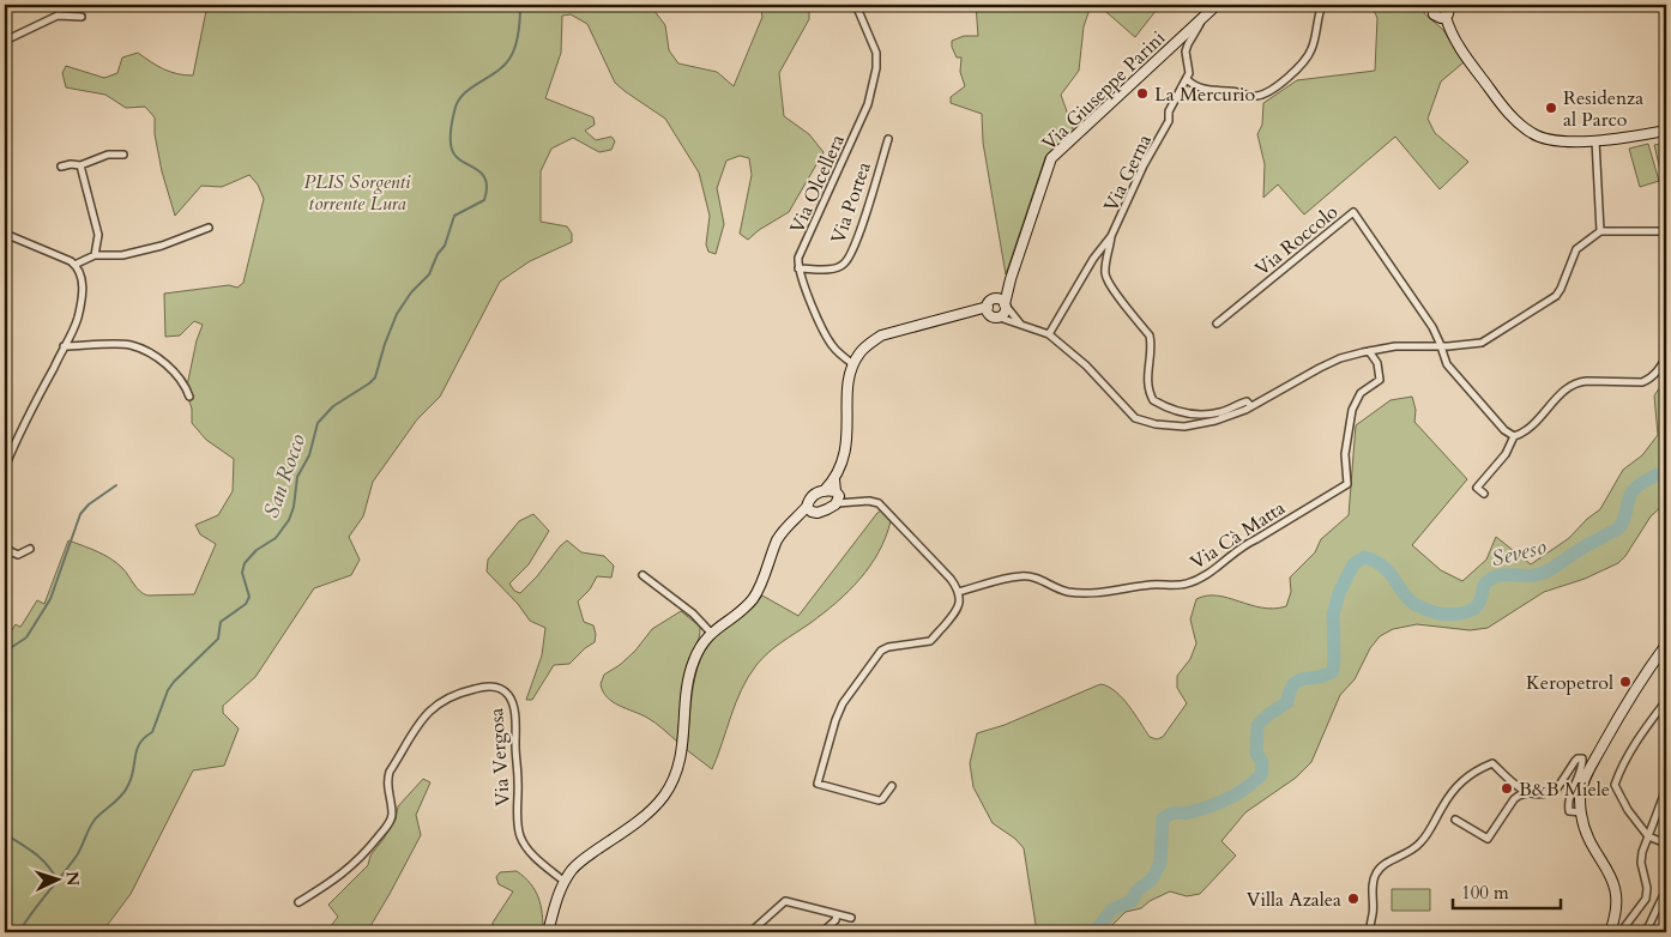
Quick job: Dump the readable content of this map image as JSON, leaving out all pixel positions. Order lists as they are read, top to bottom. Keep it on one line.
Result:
{"streets":{"street":["Via Giuseppe Parini","Via Gerna","Via Olcellera","Via Portea","Via Roccolo","Via Cà Matta","Via Vergosa"]},"crossings":[["Via Olcellera","Via Portea"]],"water":["San Rocco","Seveso"],"parks":["PLIS Sorgenti torrente Lura"],"places":["La Mercurio","Residenza al Parco","Keropetrol","B&B Miele","Villa Azalea"],"scale_bar":"100 m","north":"right"}
